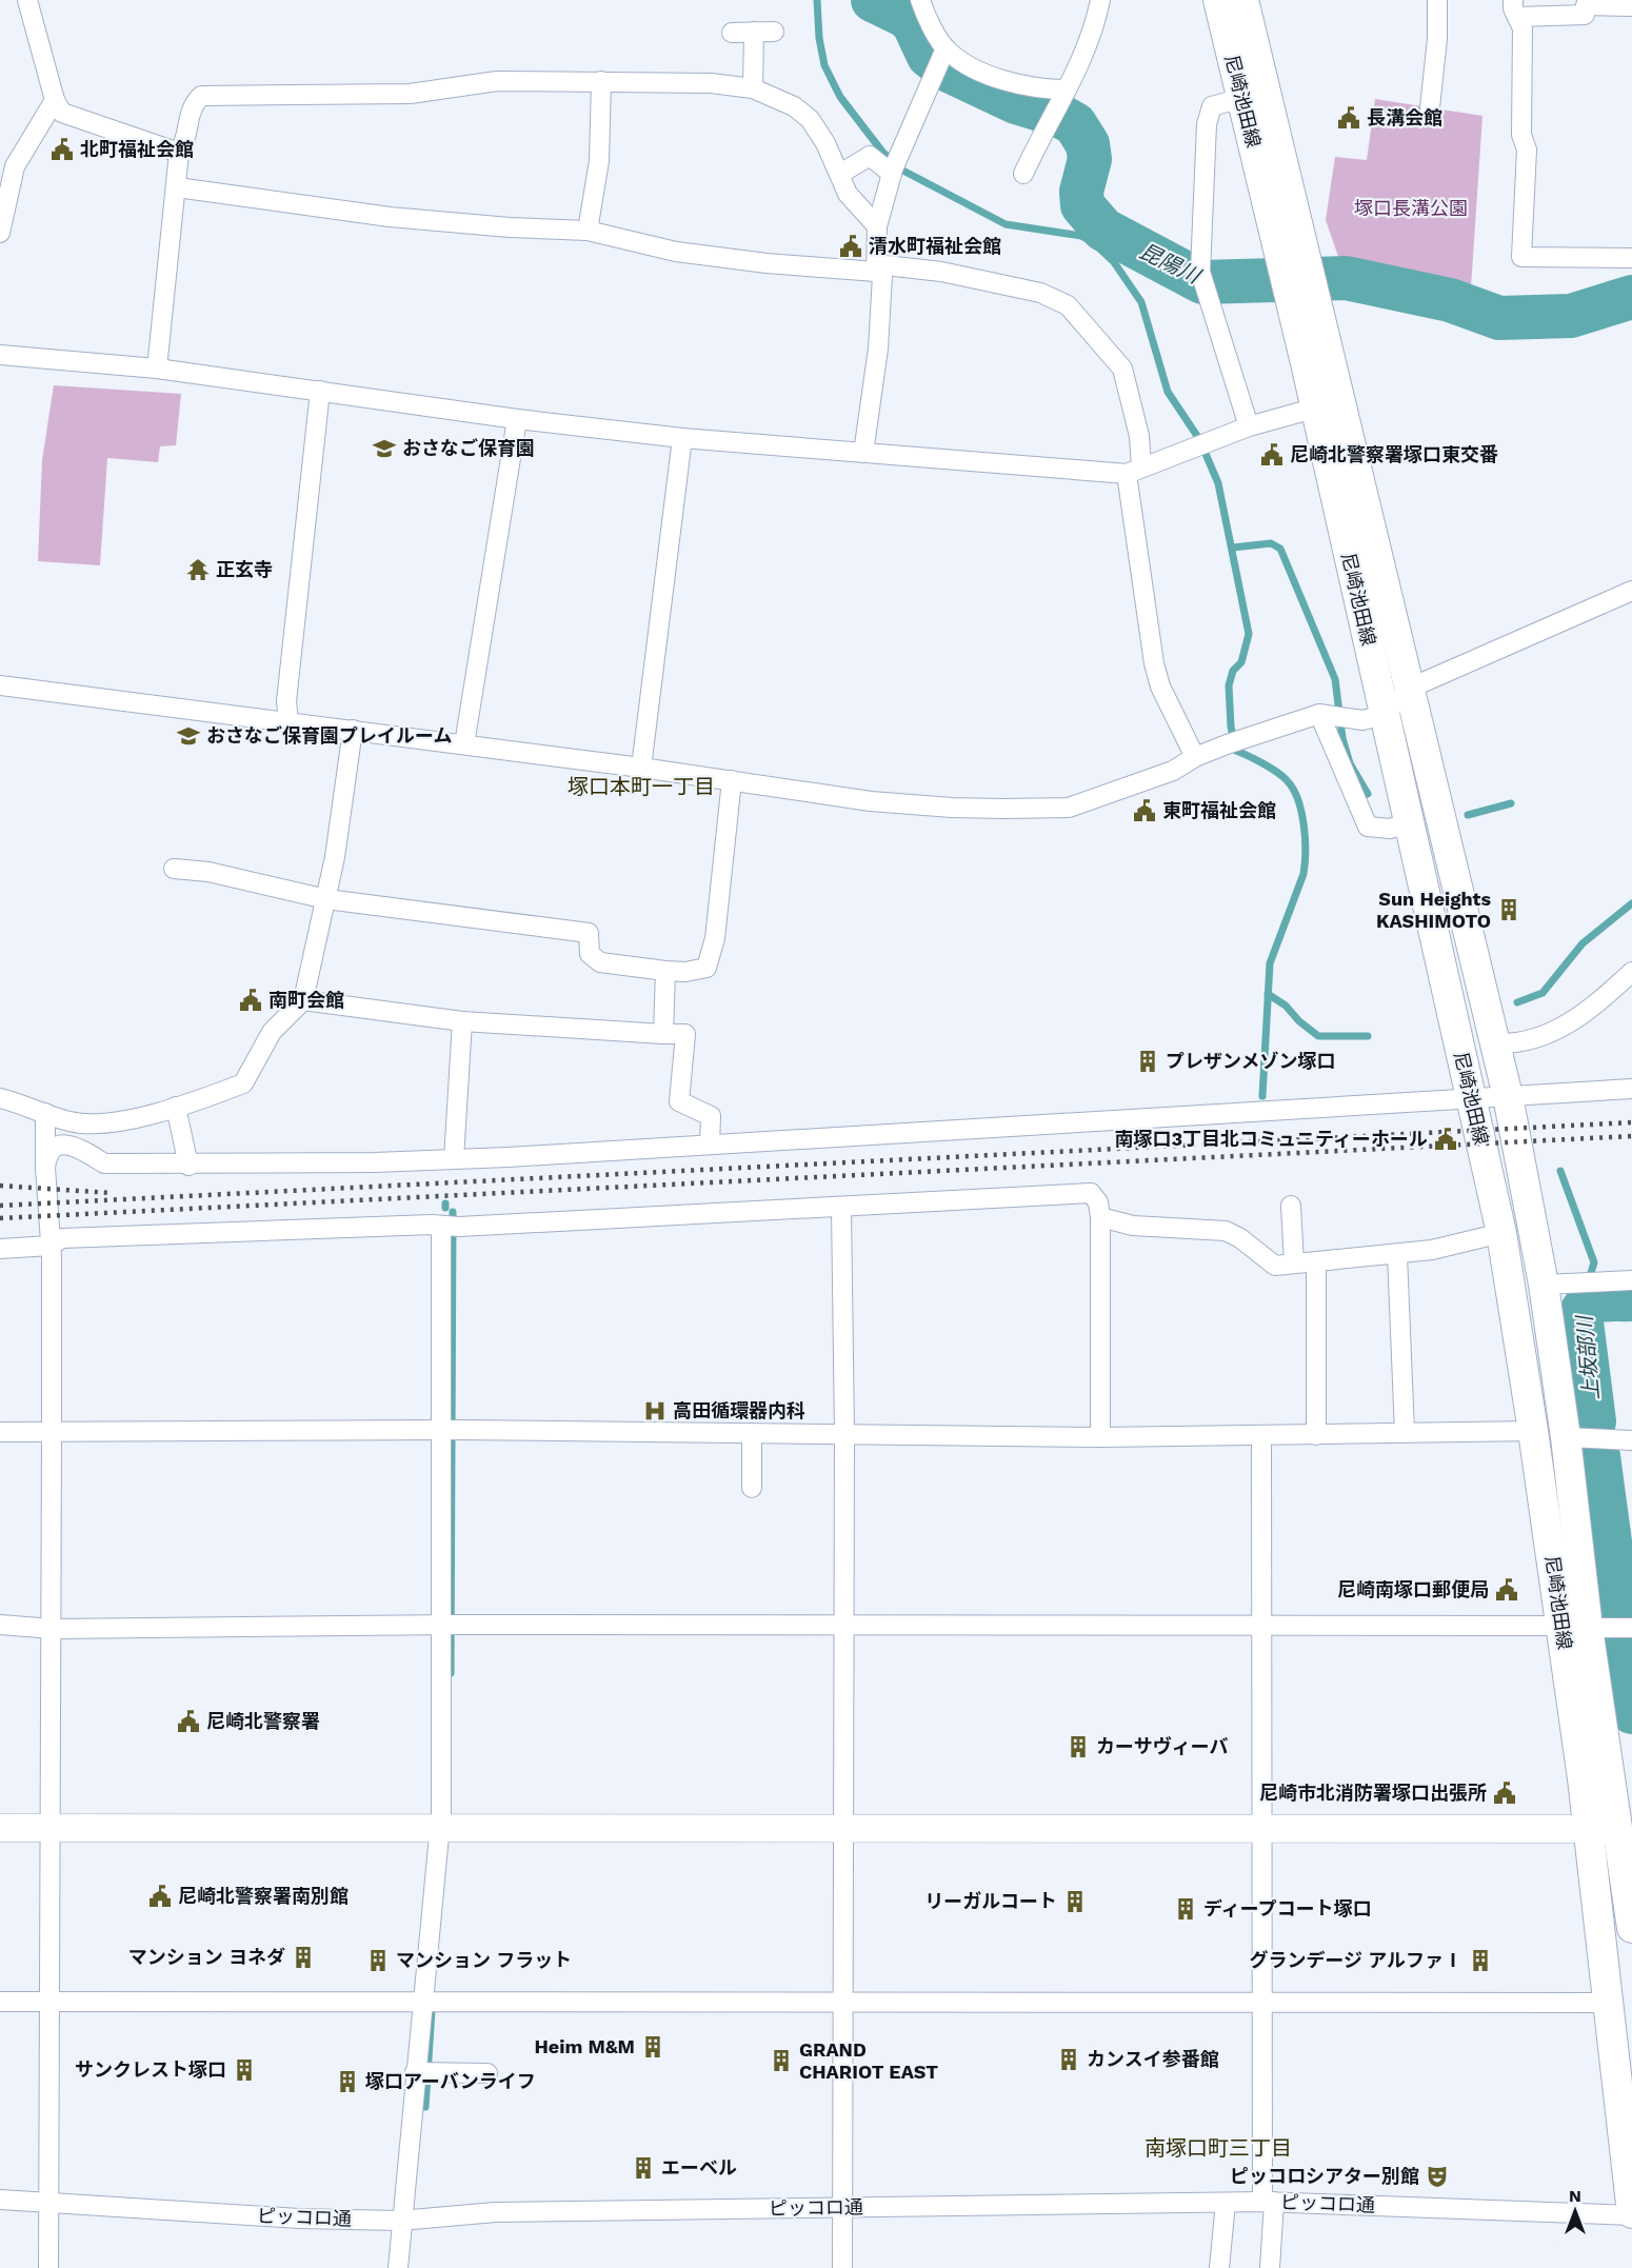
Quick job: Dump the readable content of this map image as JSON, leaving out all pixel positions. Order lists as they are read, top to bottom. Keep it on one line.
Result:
{"streets":{"main road":["尼崎池田線"],"street":["ピッコロ通"]},"crossings":[["尼崎池田線","ピッコロ通"]],"districts":["塚口本町一丁目","南塚口町三丁目"],"water":["昆陽川","上坂部川"],"parks":["塚口長溝公園"],"places":{"public building":["長溝会館","北町福祉会館","清水町福祉会館","尼崎北警察署塚口東交番","東町福祉会館","南町会館","南塚口3丁目北コミュニティーホール","尼崎南塚口郵便局","尼崎北警察署","尼崎市北消防署塚口出張所","尼崎北警察署南別館"],"school or university":["おさなご保育園","おさなご保育園プレイルーム"],"temple":["正玄寺"],"building":["Sun Heights KASHIMOTO","プレザンメゾン塚口","カーサヴィーバ","リーガルコート","ディープコート塚口","マンション ヨネダ","マンション フラット","グランデージ アルファⅠ","Heim M&M","カンスイ参番館","GRAND CHARIOT EAST","サンクレスト塚口","塚口アーバンライフ","エーベル"],"hospital":["高田循環器内科"],"theatre":["ピッコロシアター別館"]},"north":"top"}
